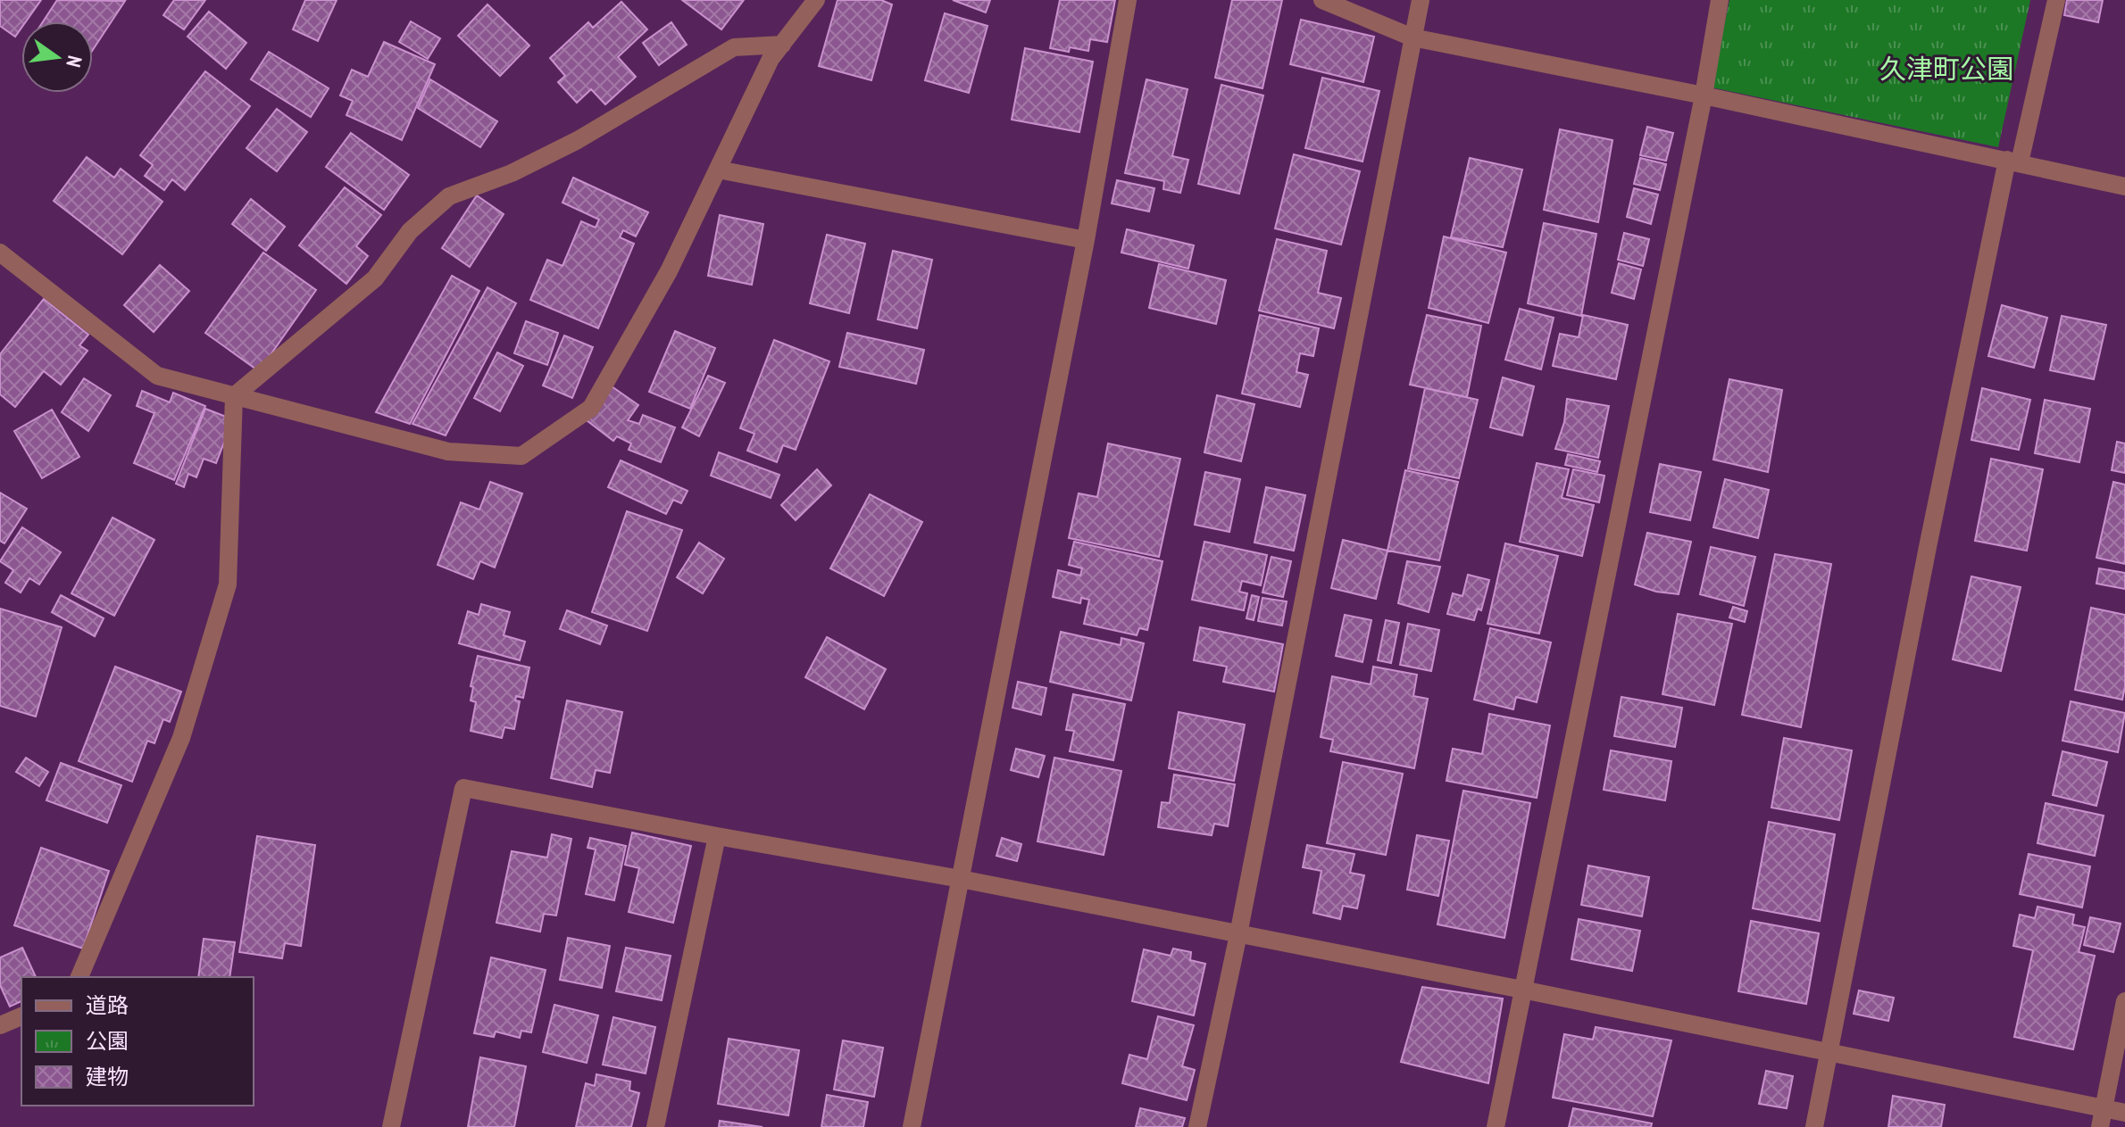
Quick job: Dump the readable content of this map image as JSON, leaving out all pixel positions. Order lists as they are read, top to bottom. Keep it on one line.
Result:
{"parks":["久津町公園"],"legend":["道路","公園","建物"],"north":"right"}
